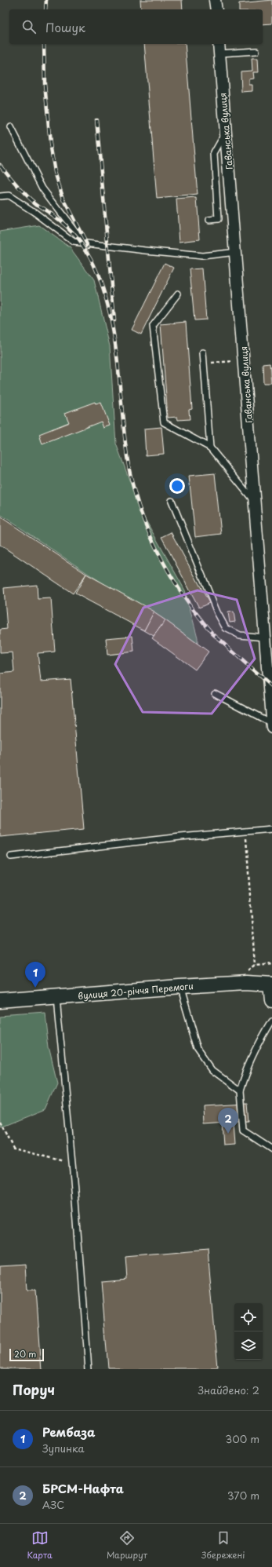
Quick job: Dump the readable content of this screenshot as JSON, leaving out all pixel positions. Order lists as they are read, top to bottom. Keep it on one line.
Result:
{"streets":{"street":["Гаванська вулиця","вулиця 20-річчя Перемоги"]},"scale_bar":"20 m","page":{"search":"Пошук","pins":["1","2"],"scale":"20 m","heading":["Поруч","Знайдено: 2"],"list":[{"mark":"1","name":"Рембаза","note":"Зупинка","value":"300 m"},{"mark":"2","name":"БРСМ-Нафта","note":"АЗС","value":"370 m"}],"nav":["Карта","Маршрут","Збережені"]}}
